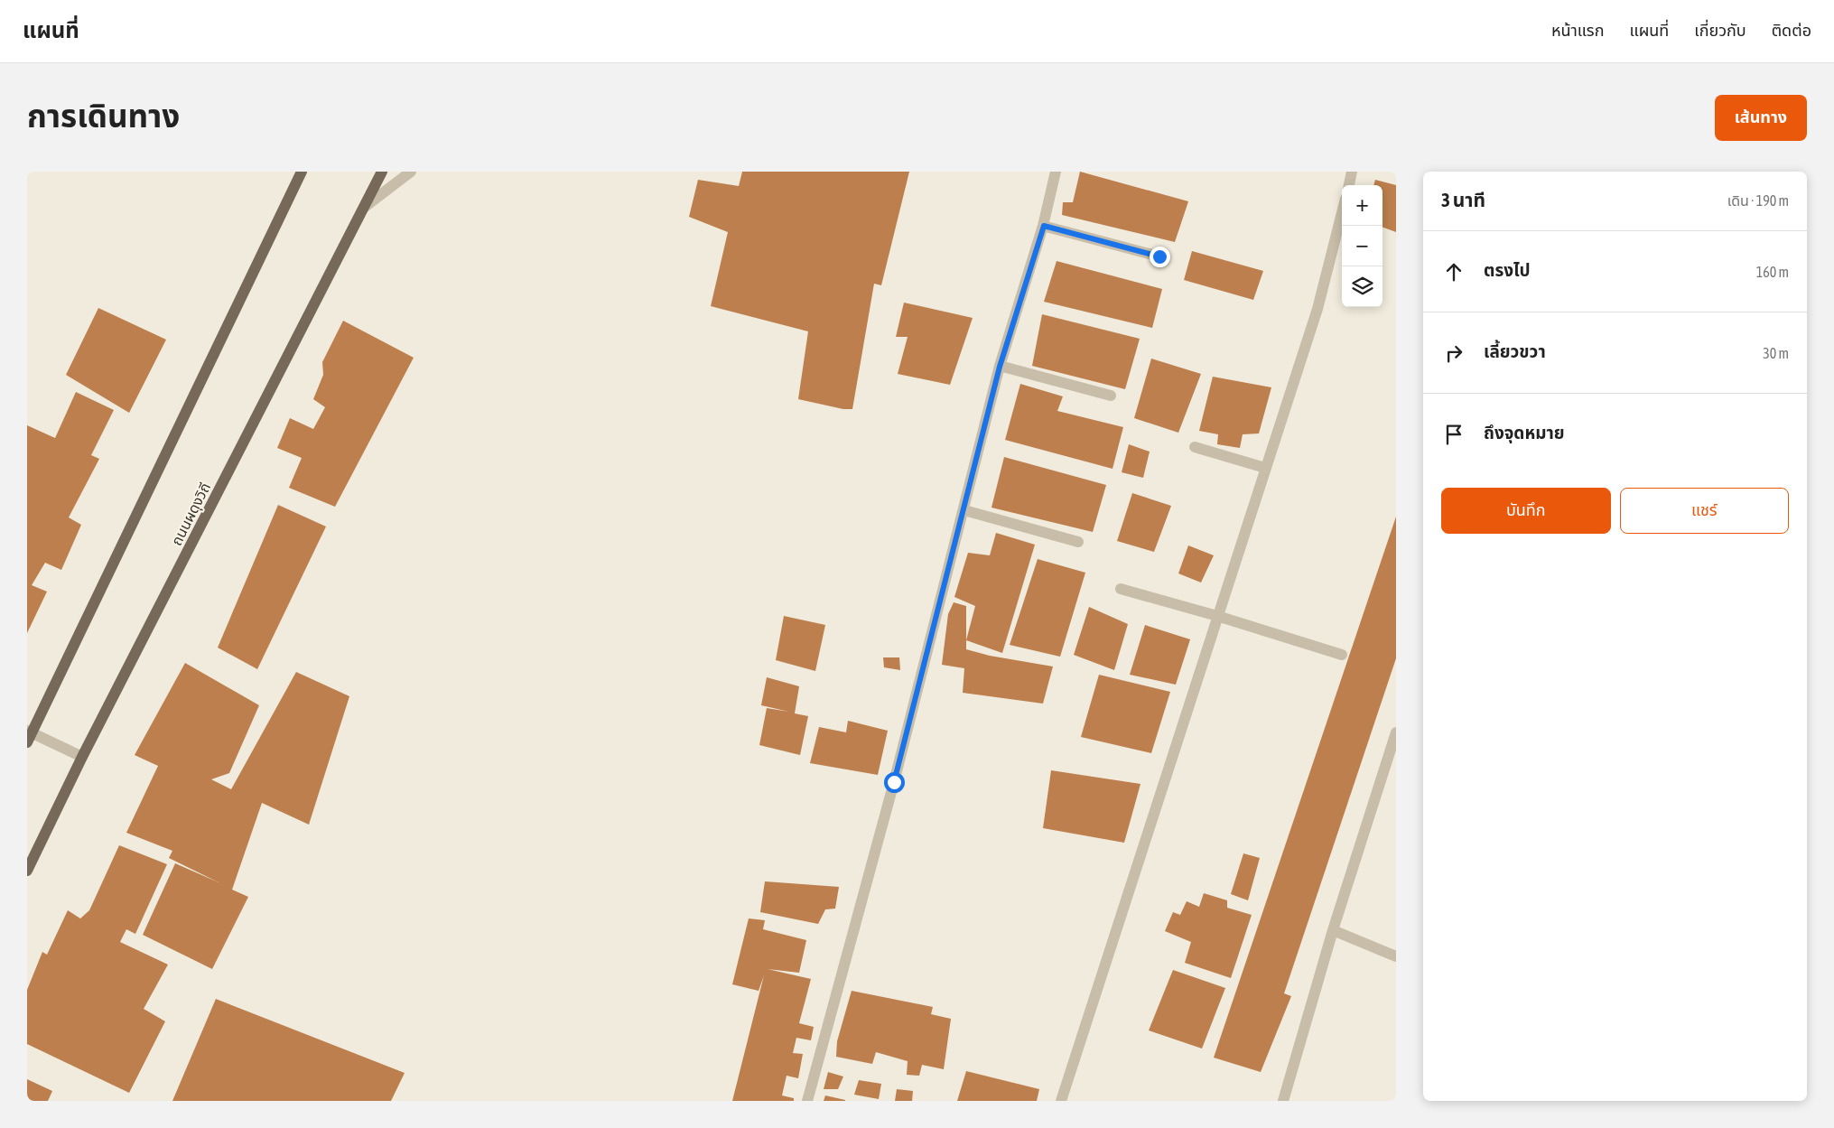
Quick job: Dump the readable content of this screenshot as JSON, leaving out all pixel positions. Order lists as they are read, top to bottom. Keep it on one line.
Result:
{"streets":{"main road":["ถนนผดุงวิถี"]},"page":{"header":"แผนที่","nav":["หน้าแรก","แผนที่","เกี่ยวกับ","ติดต่อ"],"title":"การเดินทาง","buttons":["เส้นทาง",["บันทึก","แชร์"]],"heading":["3 นาที","เดิน · 190 m"],"map_buttons":["+","−"],"list":[["ตรงไป","160 m"],["เลี้ยวขวา","30 m"],"ถึงจุดหมาย"]}}
